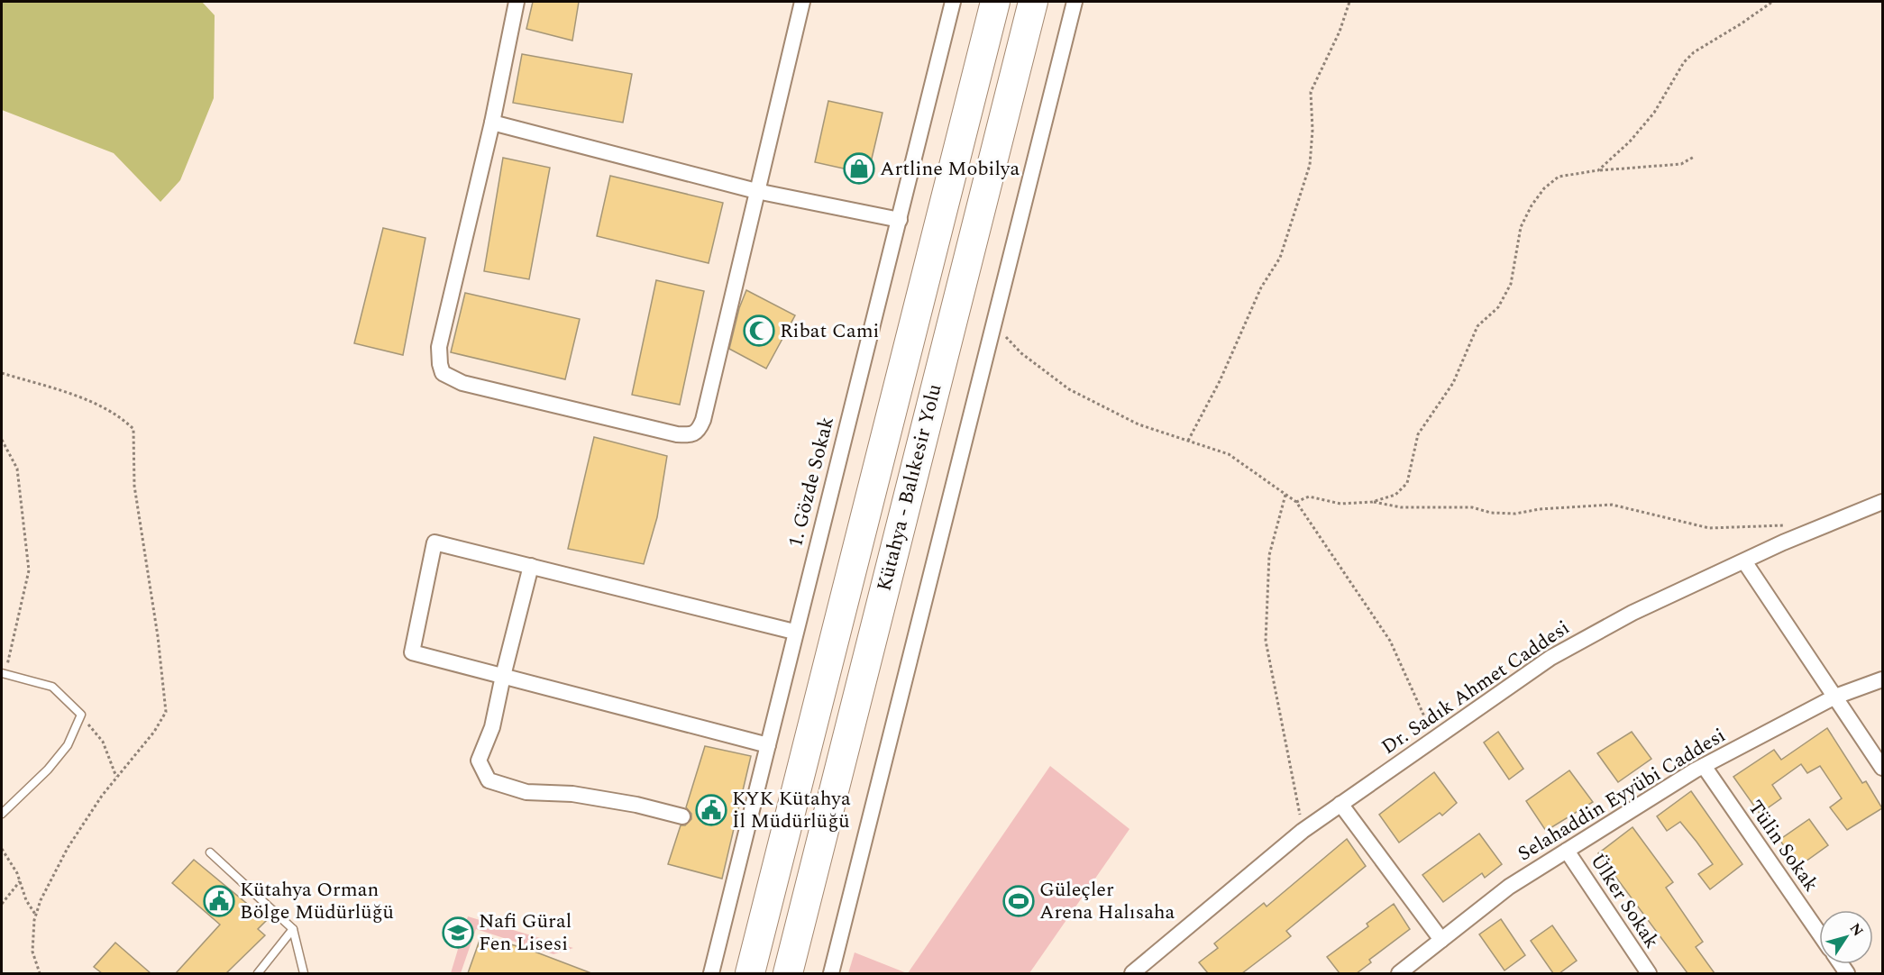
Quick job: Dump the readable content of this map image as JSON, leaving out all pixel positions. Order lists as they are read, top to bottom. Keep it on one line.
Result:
{"streets":{"highway":["Kütahya - Balıkesir Yolu"],"street":["1. Gözde Sokak","Dr. Sadık Ahmet Caddesi","Selahaddin Eyyübi Caddesi","Tülin Sokak","Ülker Sokak"]},"crossings":[["Selahaddin Eyyübi Caddesi","Tülin Sokak"],["Selahaddin Eyyübi Caddesi","Ülker Sokak"]],"places":{"shop":["Artline Mobilya"],"mosque":["Ribat Cami"],"public building":["KYK Kütahya İl Müdürlüğü","Kütahya Orman Bölge Müdürlüğü"],"sports":["Güleçler Arena Halısaha"],"school or university":["Nafi Güral Fen Lisesi"]},"north":"top right"}
